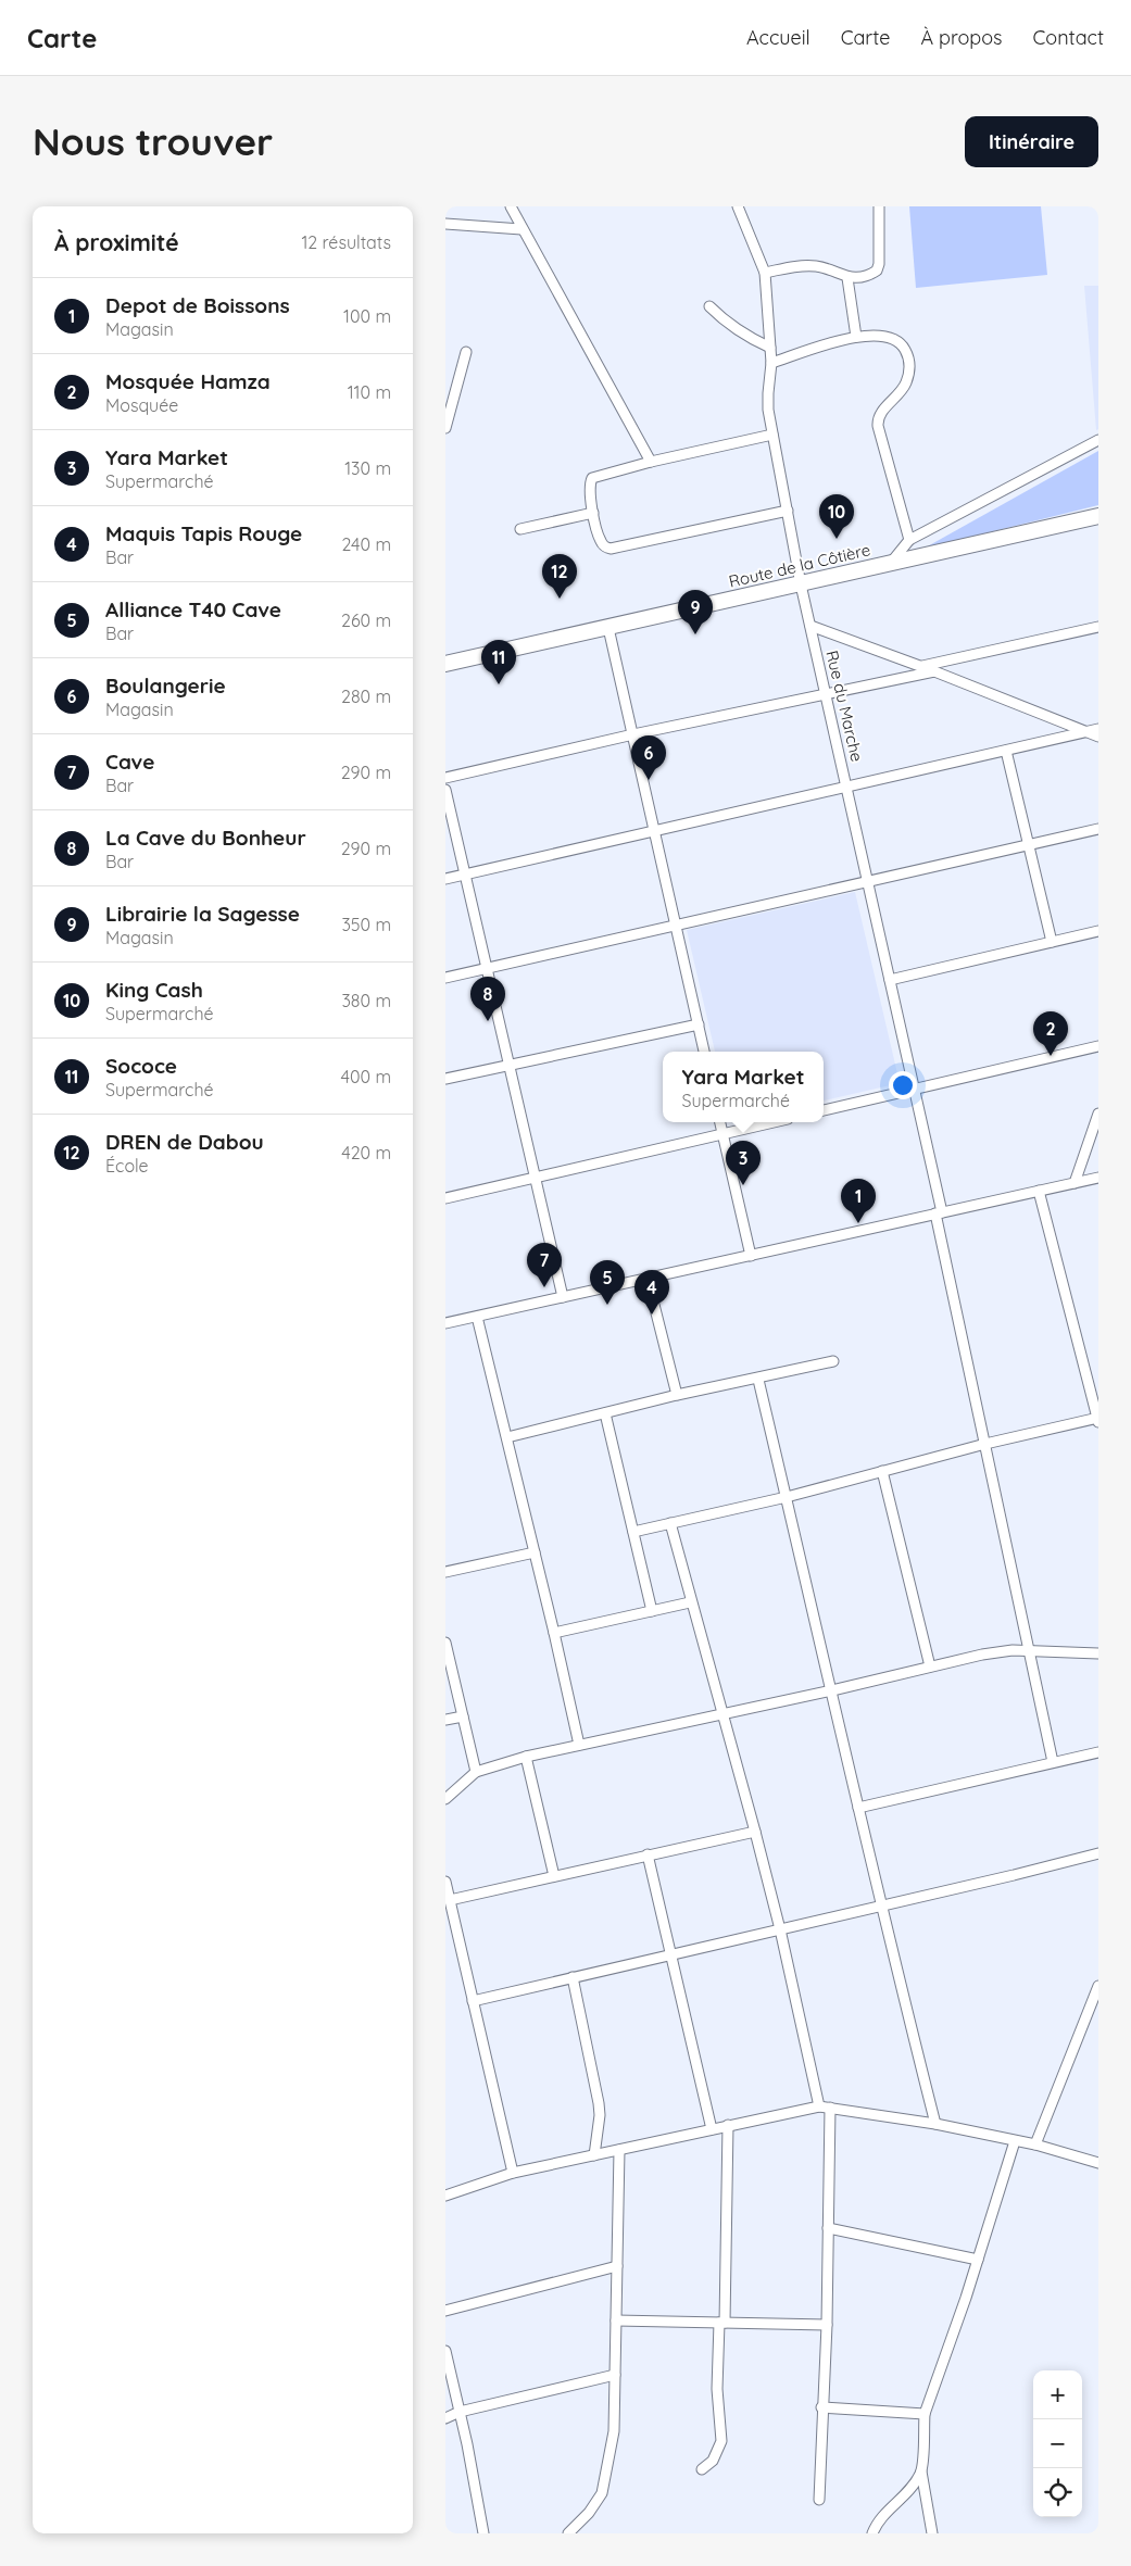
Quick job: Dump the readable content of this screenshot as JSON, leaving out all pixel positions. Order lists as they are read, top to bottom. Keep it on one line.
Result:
{"streets":{"main road":["Route de la Côtière"],"street":["Rue du Marche"]},"crossings":[["Route de la Côtière","Rue du Marche"]],"page":{"header":"Carte","nav":["Accueil","Carte","À propos","Contact"],"buttons":"Itinéraire","title":"Nous trouver","heading":["À proximité","12 résultats"],"list":[{"mark":"1","name":"Depot de Boissons","note":"Magasin","value":"100 m"},{"mark":"2","name":"Mosquée Hamza","note":"Mosquée","value":"110 m"},{"mark":"3","name":"Yara Market","note":"Supermarché","value":"130 m"},{"mark":"4","name":"Maquis Tapis Rouge","note":"Bar","value":"240 m"},{"mark":"5","name":"Alliance T40 Cave","note":"Bar","value":"260 m"},{"mark":"6","name":"Boulangerie","note":"Magasin","value":"280 m"},{"mark":"7","name":"Cave","note":"Bar","value":"290 m"},{"mark":"8","name":"La Cave du Bonheur","note":"Bar","value":"290 m"},{"mark":"9","name":"Librairie la Sagesse","note":"Magasin","value":"350 m"},{"mark":"10","name":"King Cash","note":"Supermarché","value":"380 m"},{"mark":"11","name":"Sococe","note":"Supermarché","value":"400 m"},{"mark":"12","name":"DREN de Dabou","note":"École","value":"420 m"}],"pins":["10","12","9","11","6","8","2","3","1","7","5","4"],"popup":["Yara Market","Supermarché"],"map_buttons":["+","−"]}}
